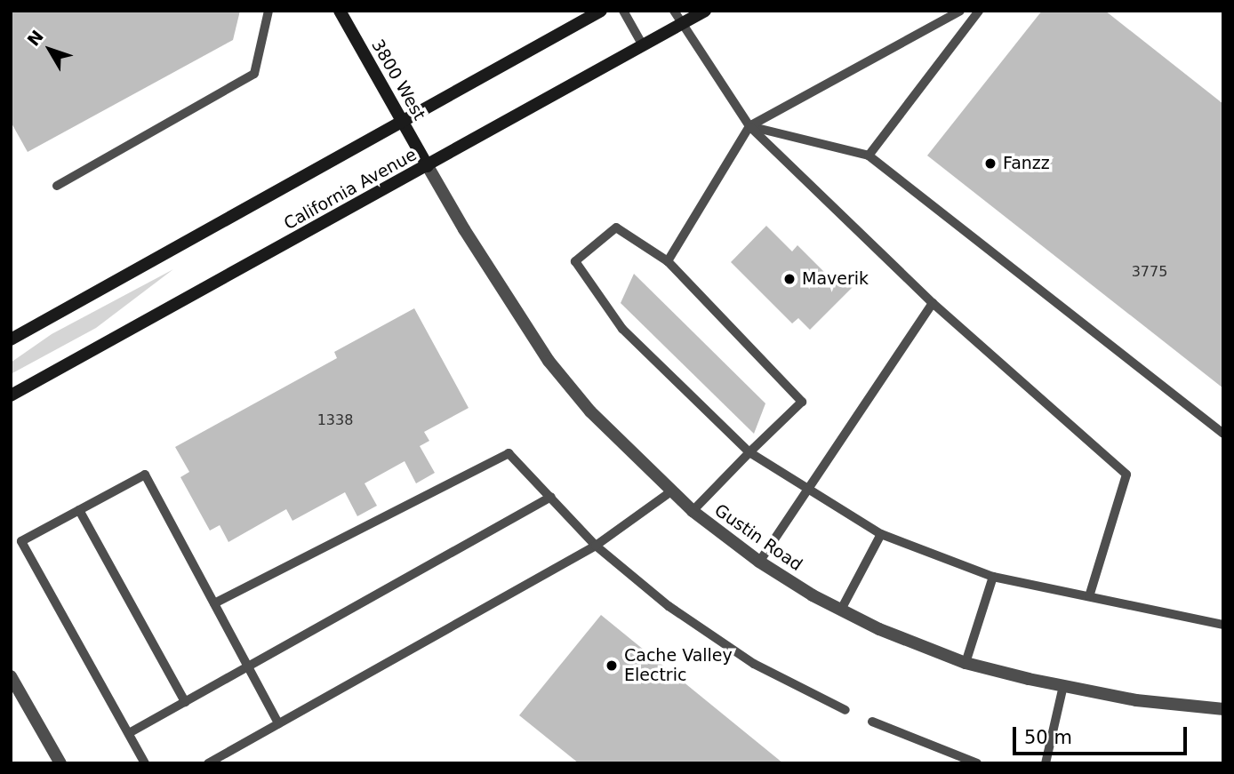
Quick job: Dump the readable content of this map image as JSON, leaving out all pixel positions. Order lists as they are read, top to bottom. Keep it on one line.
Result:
{"streets":{"main road":["3800 West","California Avenue"],"street":["Gustin Road"]},"crossings":[["3800 West","California Avenue"],["3800 West","Gustin Road"],["California Avenue","Gustin Road"]],"places":["Fanzz","Maverik","Cache Valley Electric"],"house_numbers":["3775","1338"],"scale_bar":"50 m","north":"top left"}
